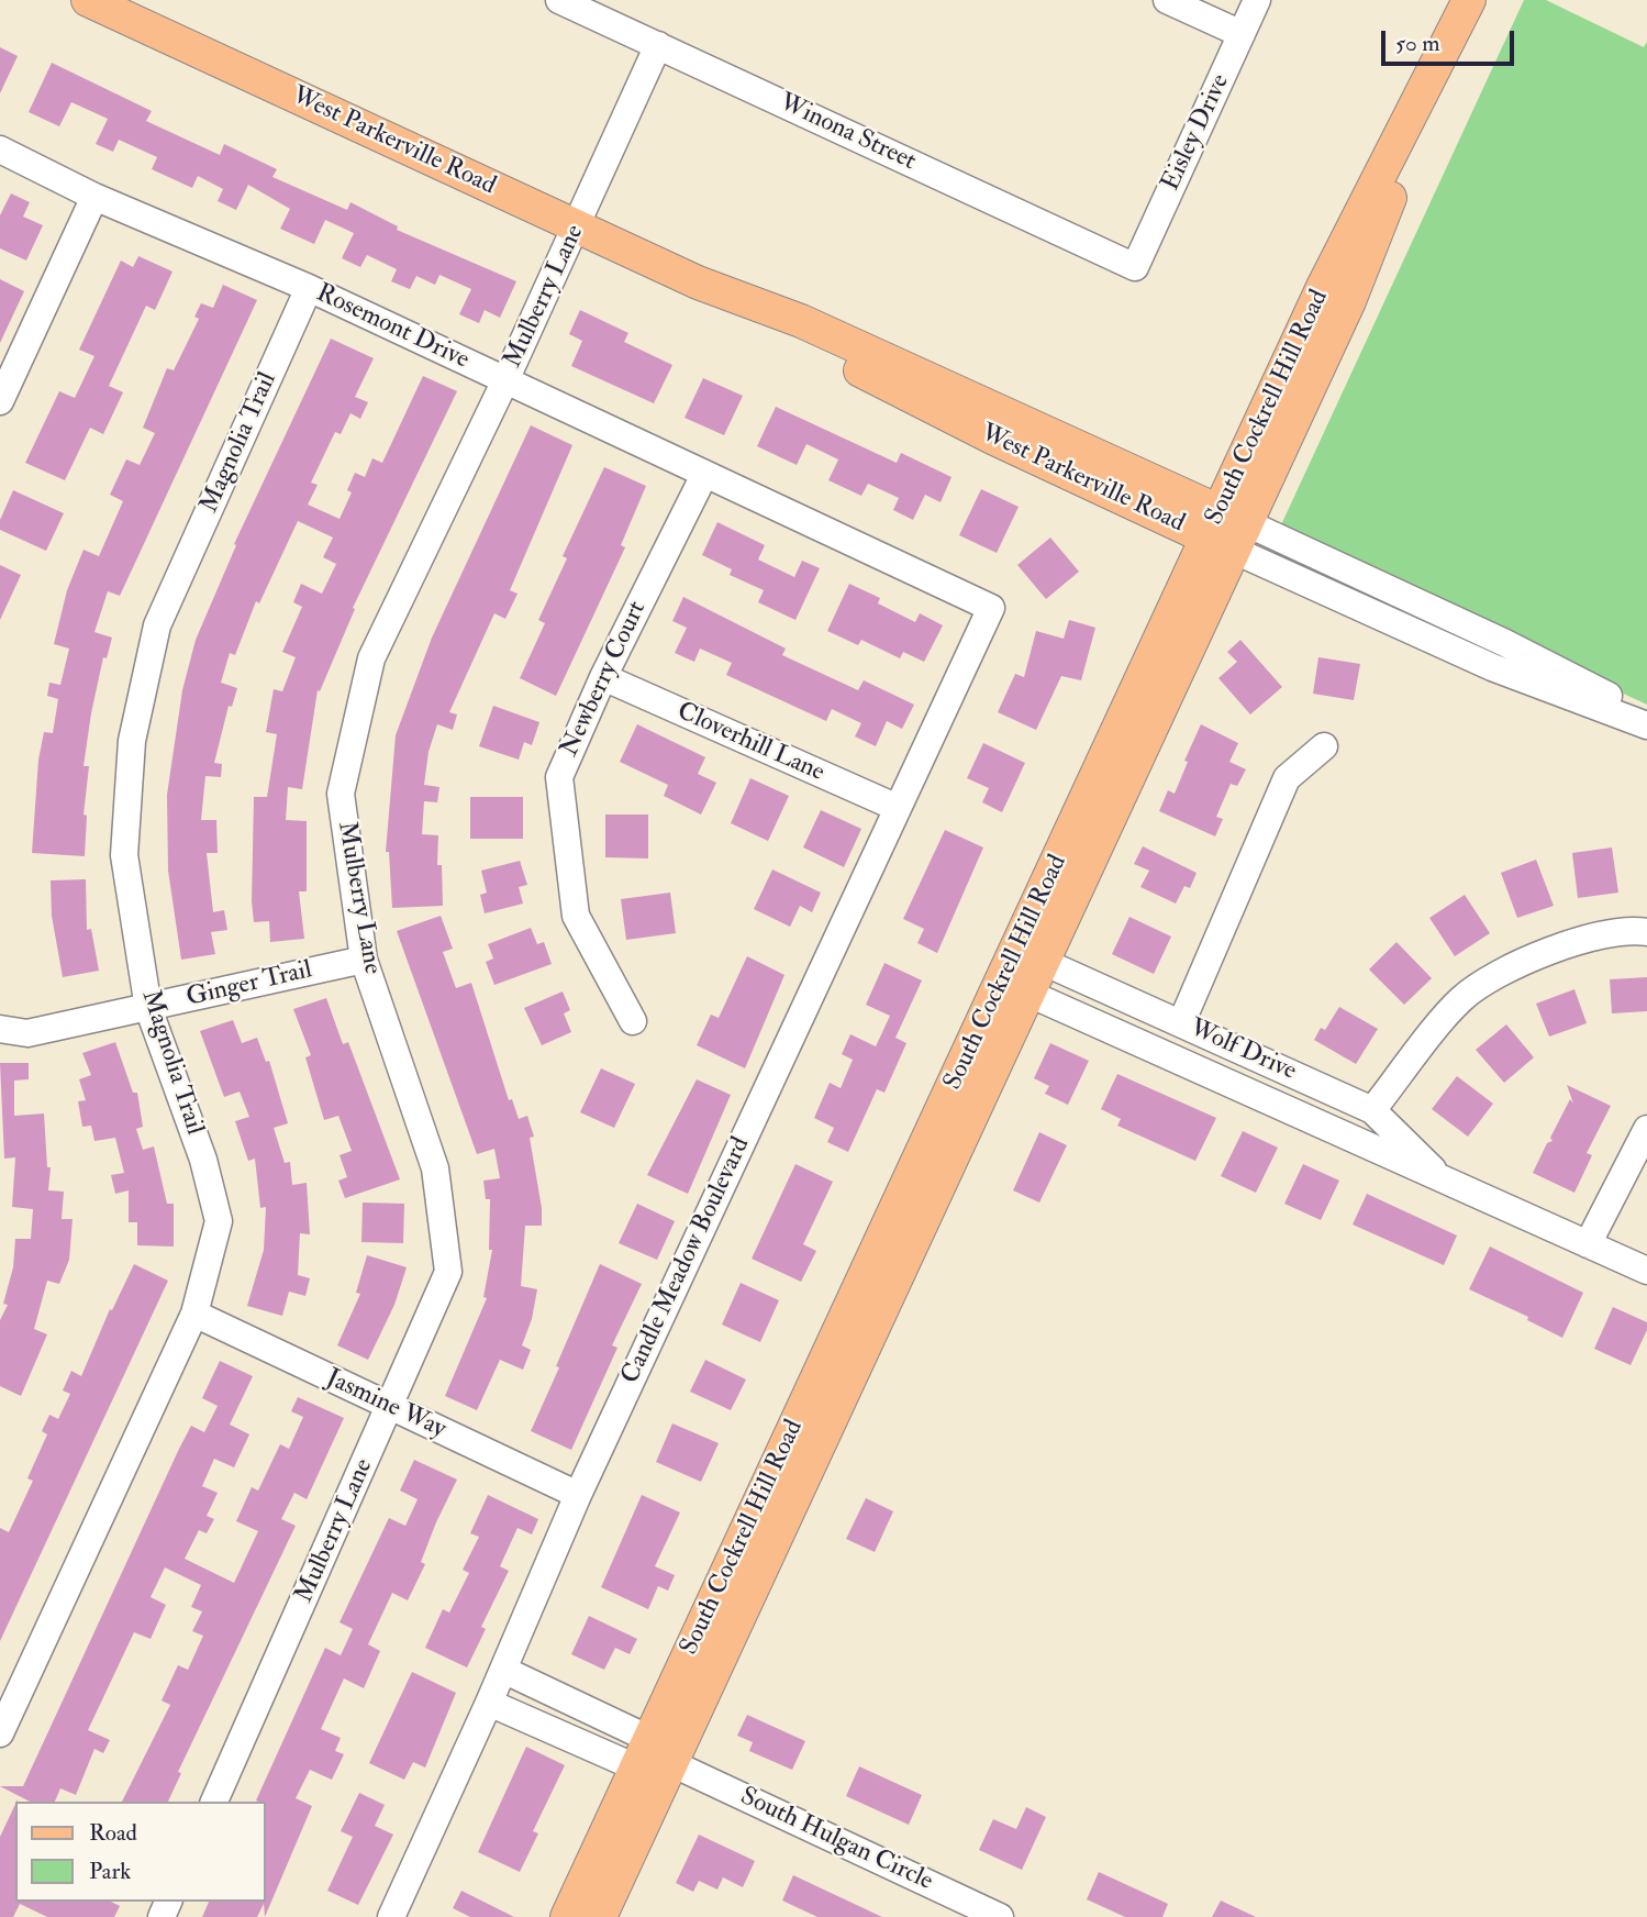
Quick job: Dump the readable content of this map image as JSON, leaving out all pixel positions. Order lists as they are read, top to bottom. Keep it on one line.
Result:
{"streets":{"main road":["West Parkerville Road","South Cockrell Hill Road"],"street":["Winona Street","Eisley Drive","Mulberry Lane","Rosemont Drive","Magnolia Trail","Newberry Court","Cloverhill Lane","Ginger Trail","Wolf Drive","Candle Meadow Boulevard","Jasmine Way","South Hulgan Circle"]},"crossings":[["Winona Street","Eisley Drive"],["Winona Street","Mulberry Lane"],["West Parkerville Road","Mulberry Lane"],["West Parkerville Road","South Cockrell Hill Road"],["Mulberry Lane","Rosemont Drive"],["Mulberry Lane","Ginger Trail"],["Mulberry Lane","Jasmine Way"],["Rosemont Drive","Magnolia Trail"],["Rosemont Drive","Newberry Court"],["Rosemont Drive","Candle Meadow Boulevard"],["South Cockrell Hill Road","Wolf Drive"],["South Cockrell Hill Road","South Hulgan Circle"],["Magnolia Trail","Ginger Trail"],["Magnolia Trail","Jasmine Way"],["Newberry Court","Cloverhill Lane"],["Cloverhill Lane","Candle Meadow Boulevard"],["Candle Meadow Boulevard","Jasmine Way"]],"legend":["Road","Park"],"scale_bar":"50 m"}
